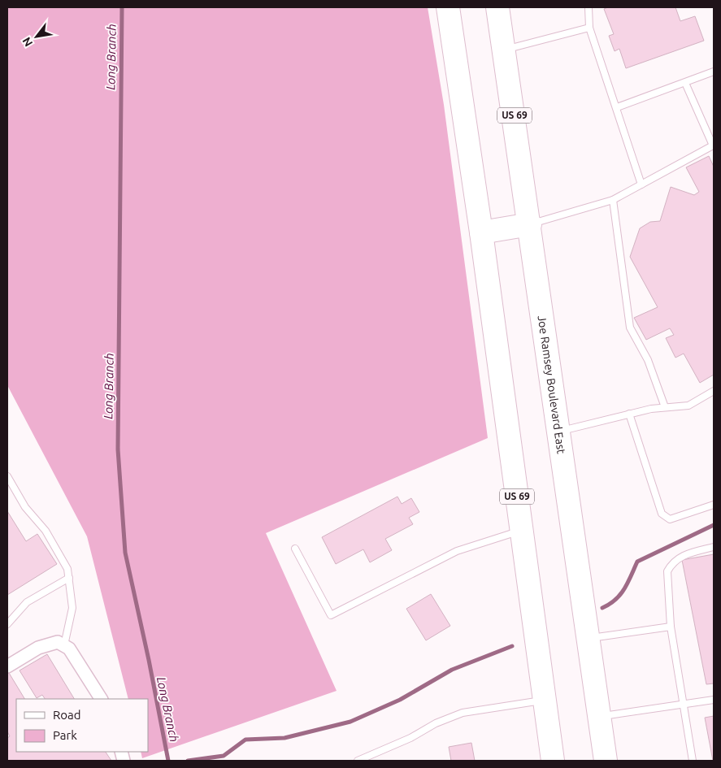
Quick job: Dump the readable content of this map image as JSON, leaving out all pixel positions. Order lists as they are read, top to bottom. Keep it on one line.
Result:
{"streets":{"highway":["US 69","Joe Ramsey Boulevard East"]},"water":["Long Branch"],"legend":["Road","Park"],"north":"bottom left"}
